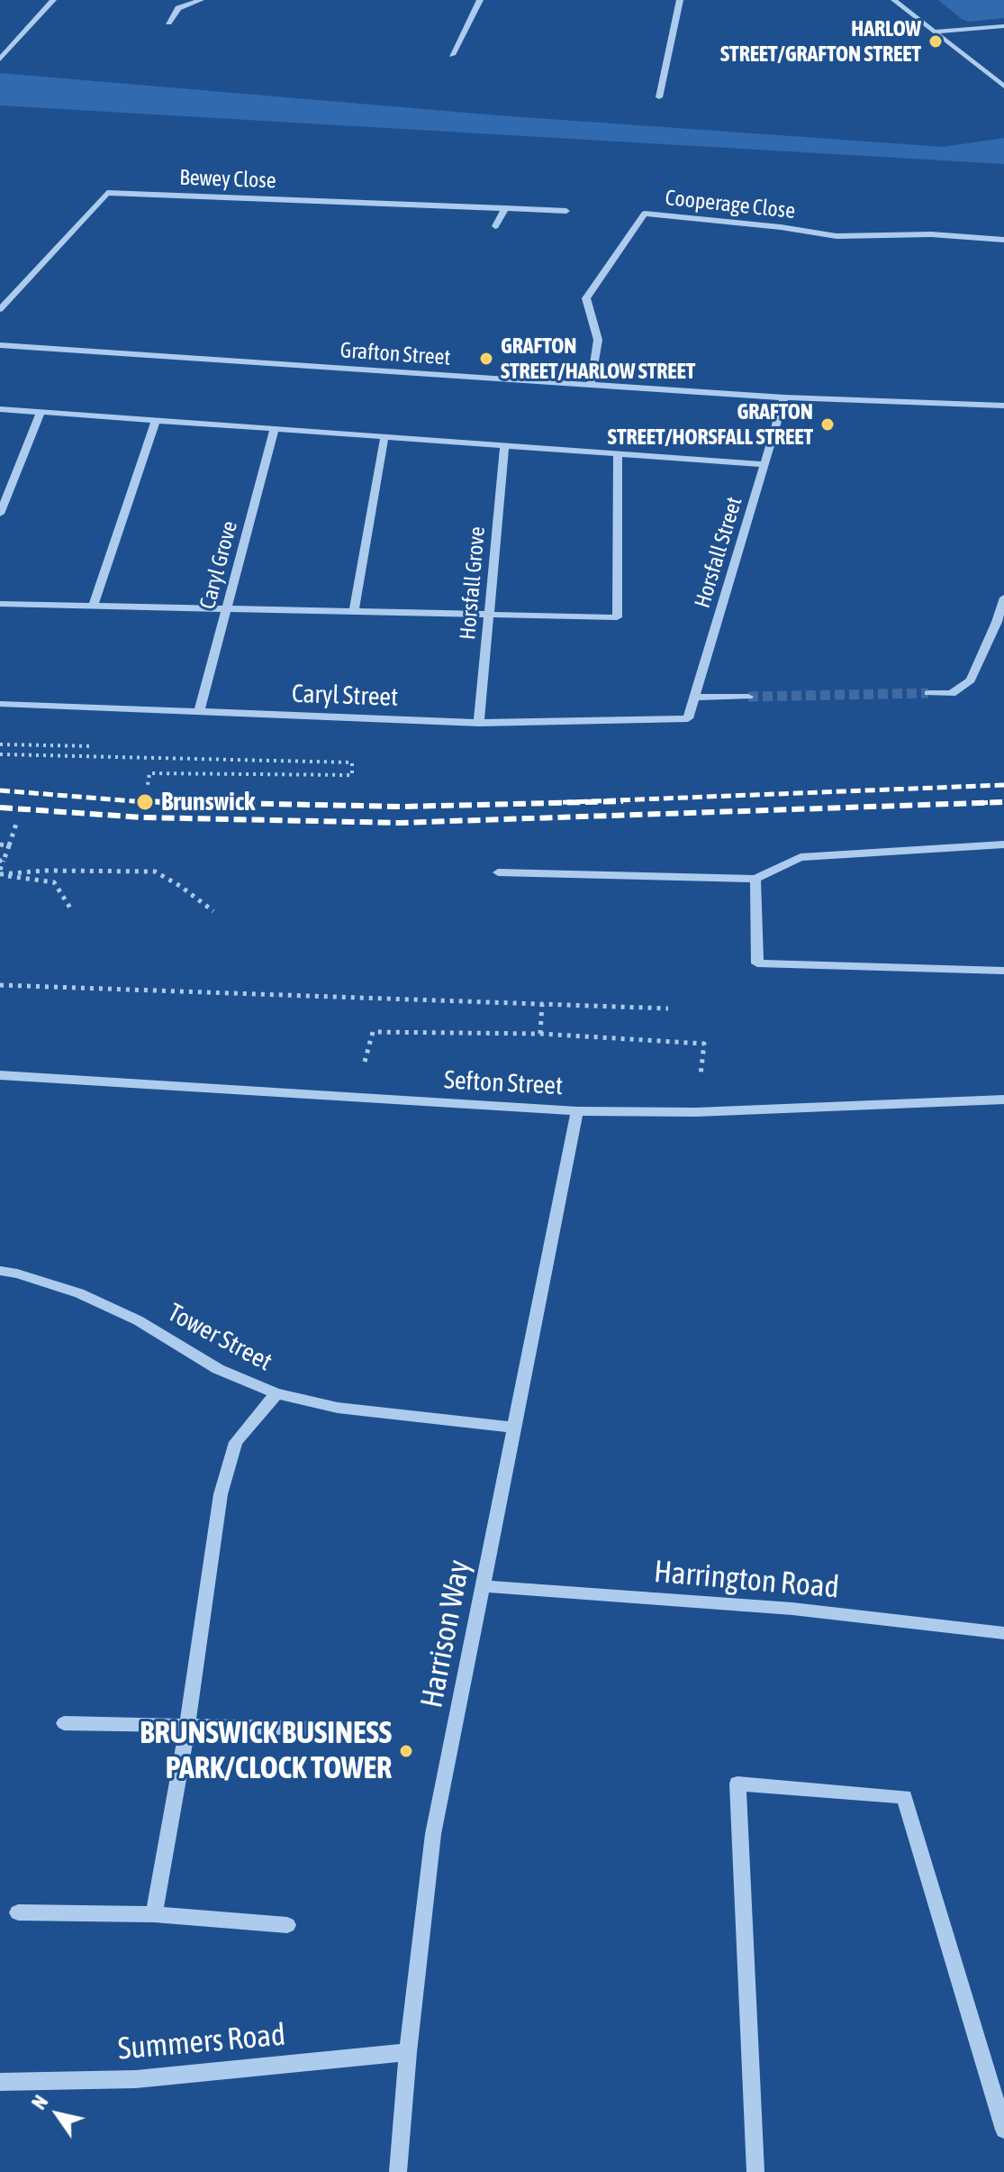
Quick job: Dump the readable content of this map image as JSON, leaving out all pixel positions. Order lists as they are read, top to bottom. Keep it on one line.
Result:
{"streets":{"street":["Bewey Close","Cooperage Close","Grafton Street","Horsfall Street","Caryl Grove","Horsfall Grove","Caryl Street","Sefton Street","Tower Street","Harrington Road","Harrison Way","Summers Road"]},"crossings":[["Cooperage Close","Grafton Street"],["Grafton Street","Horsfall Street"],["Horsfall Street","Caryl Street"],["Caryl Grove","Caryl Street"],["Horsfall Grove","Caryl Street"],["Sefton Street","Harrison Way"],["Tower Street","Harrison Way"],["Harrington Road","Harrison Way"],["Harrison Way","Summers Road"]],"places":["HARLOW STREET/GRAFTON STREET","GRAFTON STREET/HARLOW STREET","GRAFTON STREET/HORSFALL STREET","Brunswick","BRUNSWICK BUSINESS PARK/CLOCK TOWER"],"north":"top left"}
